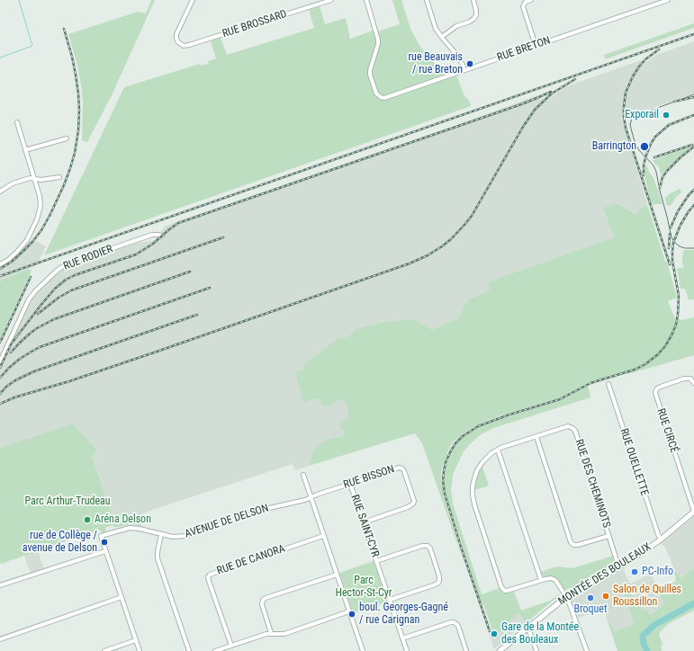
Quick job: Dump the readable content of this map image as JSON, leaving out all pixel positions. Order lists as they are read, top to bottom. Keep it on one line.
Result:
{"streets":{"street":["RUE BROSSARD","RUE BRETON","RUE RODIER","RUE CIRCÉ","RUE OUELLETTE","RUE BISSON","RUE DES CHEMINOTS","AVENUE DE DELSON","RUE SAINT-CYR","RUE DE CANORA","MONTÉE DES BOULEAUX"]},"crossings":[["RUE CIRCÉ","MONTÉE DES BOULEAUX"],["RUE OUELLETTE","MONTÉE DES BOULEAUX"],["RUE BISSON","AVENUE DE DELSON"],["RUE BISSON","RUE SAINT-CYR"],["RUE DES CHEMINOTS","MONTÉE DES BOULEAUX"]],"parks":["Parc Arthur-Trudeau","Parc Hector-St-Cyr"],"places":["rue Beauvais / rue Breton","Exporail","Barrington","Aréna Delson","rue de Collège / avenue de Delson","PC-Info","Salon de Quilles Roussillon","Broquet","boul. Georges-Gagné / rue Carignan","Gare de la Montée des Bouleaux"]}
